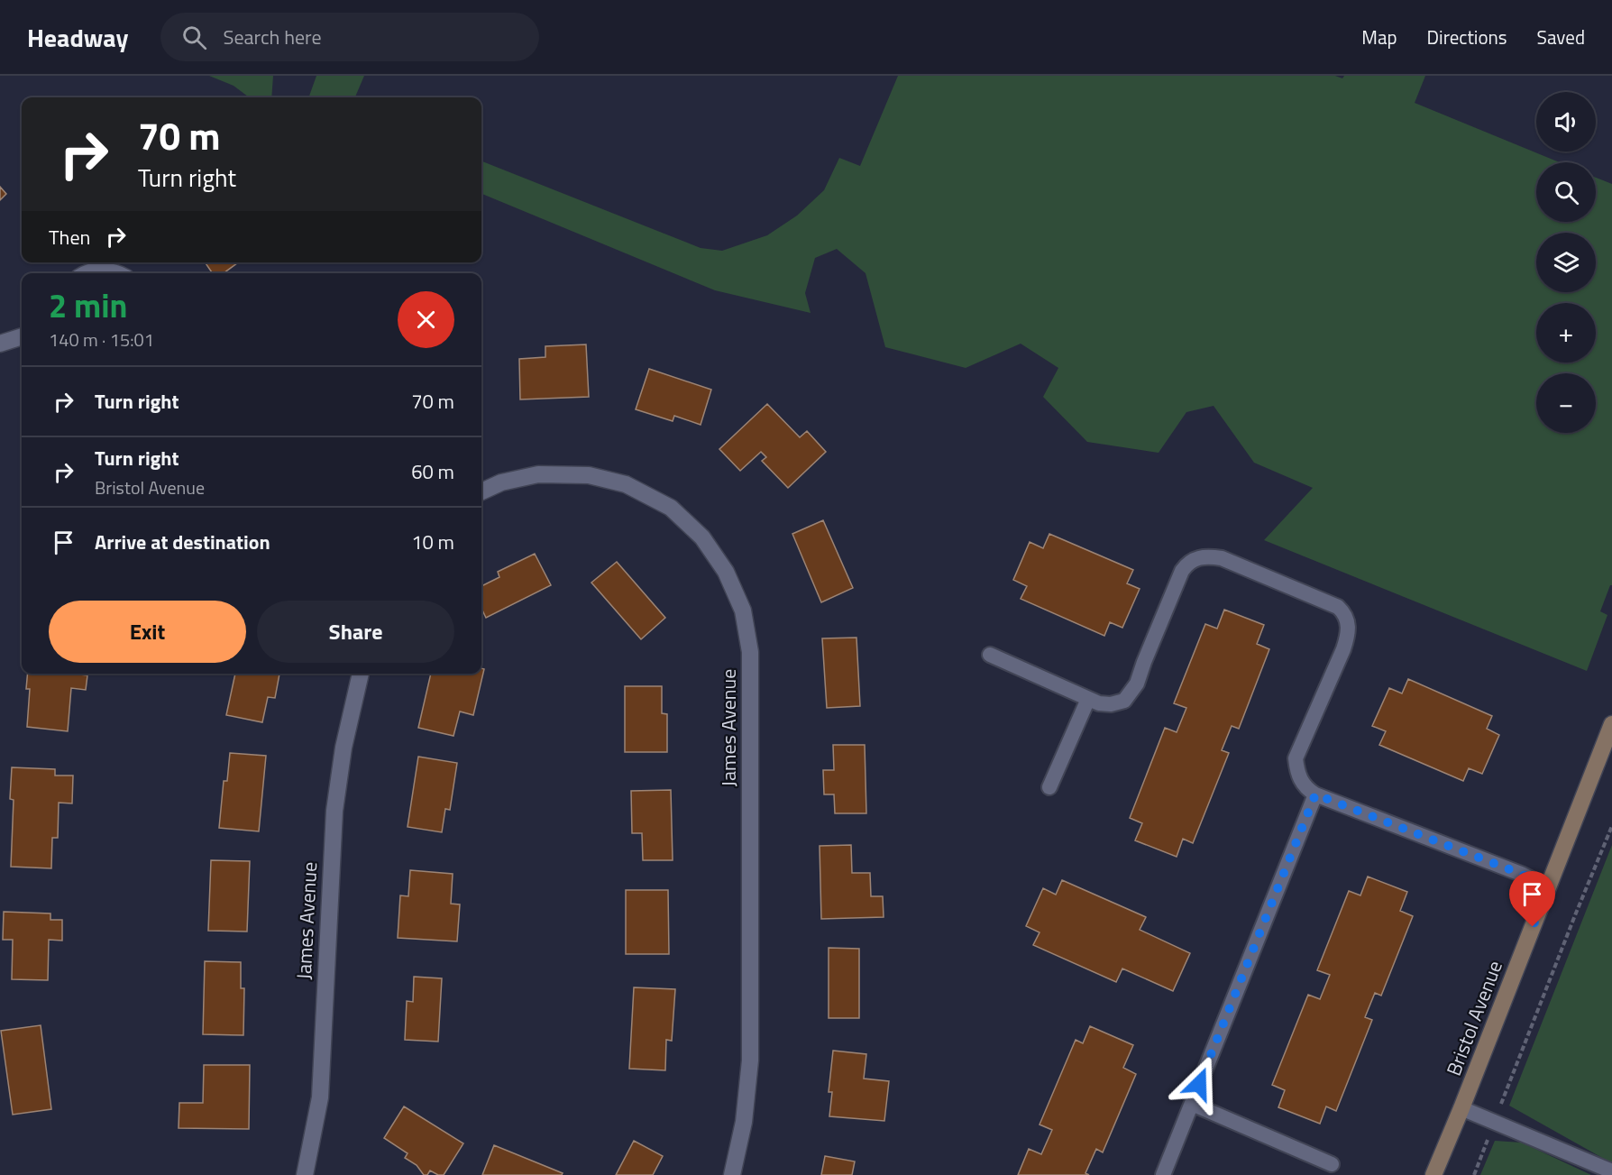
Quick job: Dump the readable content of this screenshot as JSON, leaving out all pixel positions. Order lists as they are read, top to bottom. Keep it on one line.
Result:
{"streets":{"street":["James Avenue","Bristol Avenue"]},"page":{"header":"Headway","search":"Search here","nav":["Map","Directions","Saved"],"map_buttons":["+","−"],"turn":["70 m","Turn right"],"then":"Then","heading":["2 min","140 m · 15:01"],"list":[{"name":"Turn right","value":"70 m"},{"name":"Turn right","note":"Bristol Avenue","value":"60 m"},{"name":"Arrive at destination","value":"10 m"}],"buttons":["Exit","Share"]}}
